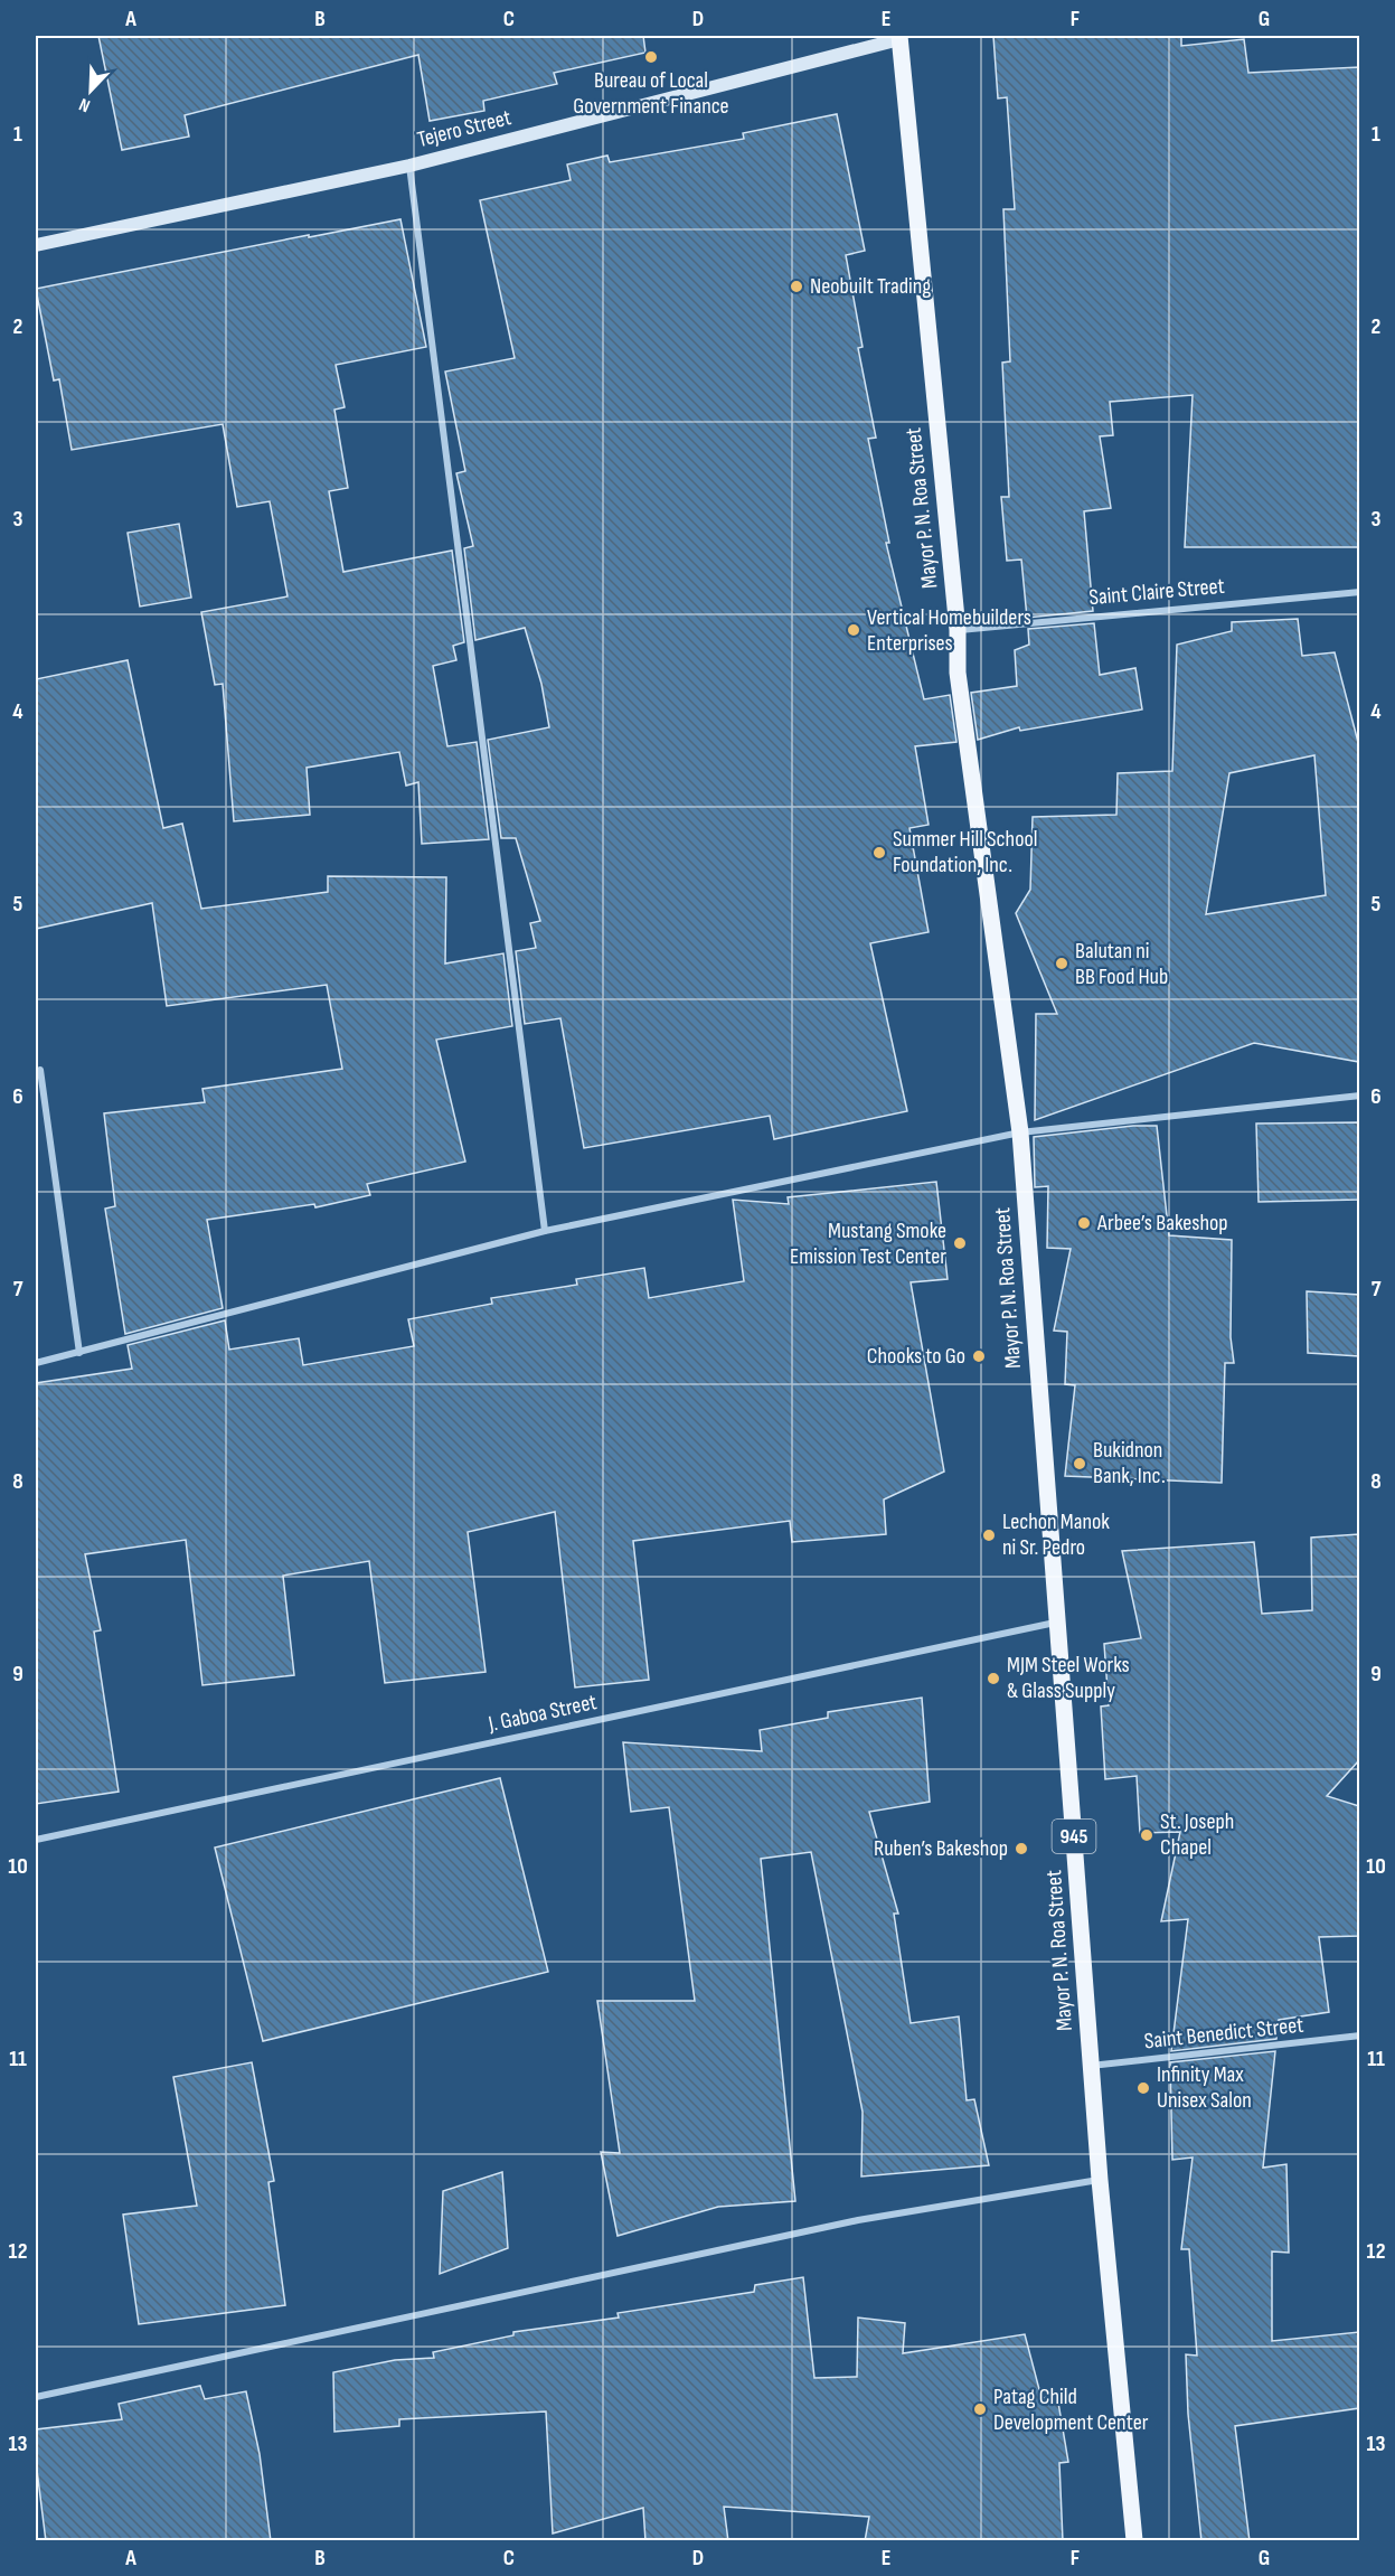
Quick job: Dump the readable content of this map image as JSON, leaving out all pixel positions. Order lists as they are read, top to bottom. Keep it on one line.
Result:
{"streets":{"main road":["Tejero Street","Mayor P. N. Roa Street","945"],"street":["Saint Claire Street","J. Gaboa Street","Saint Benedict Street"]},"crossings":[["Tejero Street","Mayor P. N. Roa Street"],["Mayor P. N. Roa Street","Saint Claire Street"],["Mayor P. N. Roa Street","J. Gaboa Street"],["Mayor P. N. Roa Street","Saint Benedict Street"]],"places":["Bureau of Local Government Finance","Neobuilt Trading","Vertical Homebuilders Enterprises","Summer Hill School Foundation, Inc.","Balutan ni BB Food Hub","Arbee’s Bakeshop","Mustang Smoke Emission Test Center","Chooks to Go","Bukidnon Bank, Inc.","Lechon Manok ni Sr. Pedro","MJM Steel Works & Glass Supply","St. Joseph Chapel","Ruben’s Bakeshop","Infinity Max Unisex Salon","Patag Child Development Center"],"north":"bottom left","grid":{"columns":["A","B","C","D","E","F","G"],"rows":["1","2","3","4","5","6","7","8","9","10","11","12","13"]}}
